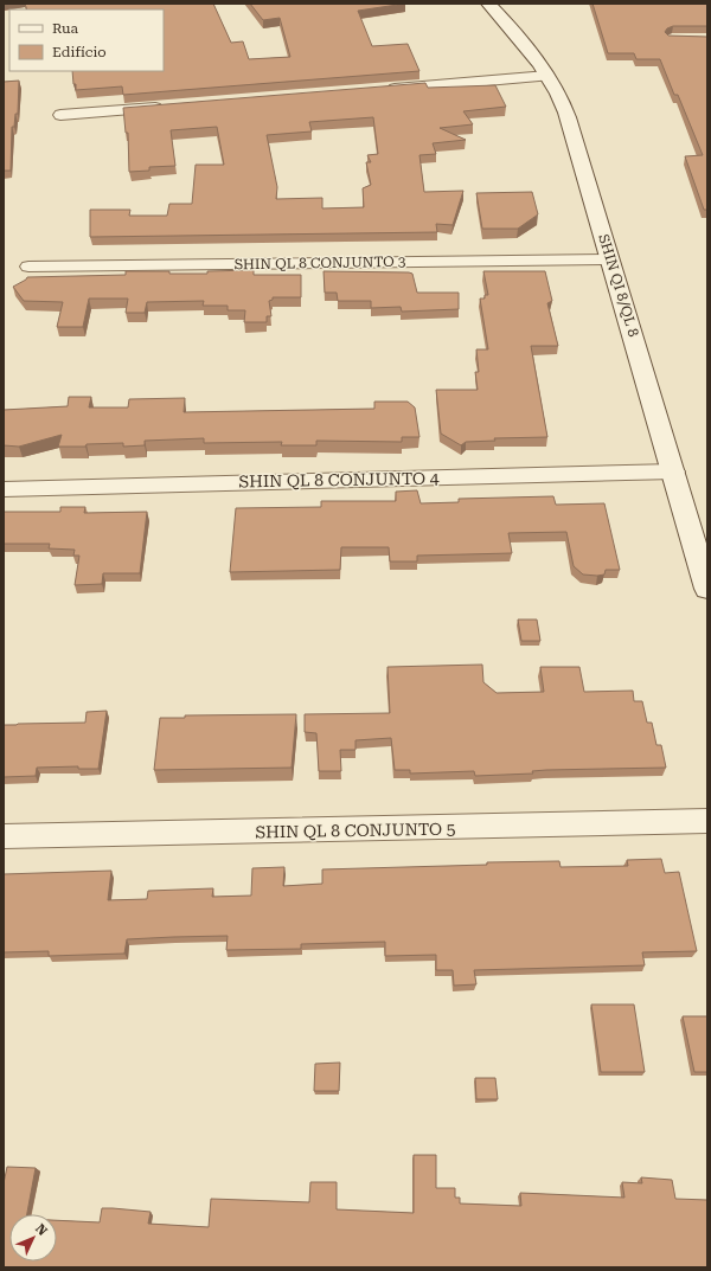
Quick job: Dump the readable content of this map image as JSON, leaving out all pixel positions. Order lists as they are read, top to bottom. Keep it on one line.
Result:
{"streets":{"street":["SHIN QL 8 CONJUNTO 3","SHIN QI 8/QL 8","SHIN QL 8 CONJUNTO 4","SHIN QL 8 CONJUNTO 5"]},"crossings":[["SHIN QL 8 CONJUNTO 3","SHIN QI 8/QL 8"],["SHIN QI 8/QL 8","SHIN QL 8 CONJUNTO 4"]],"legend":["Rua","Edifício"],"north":"top right"}
